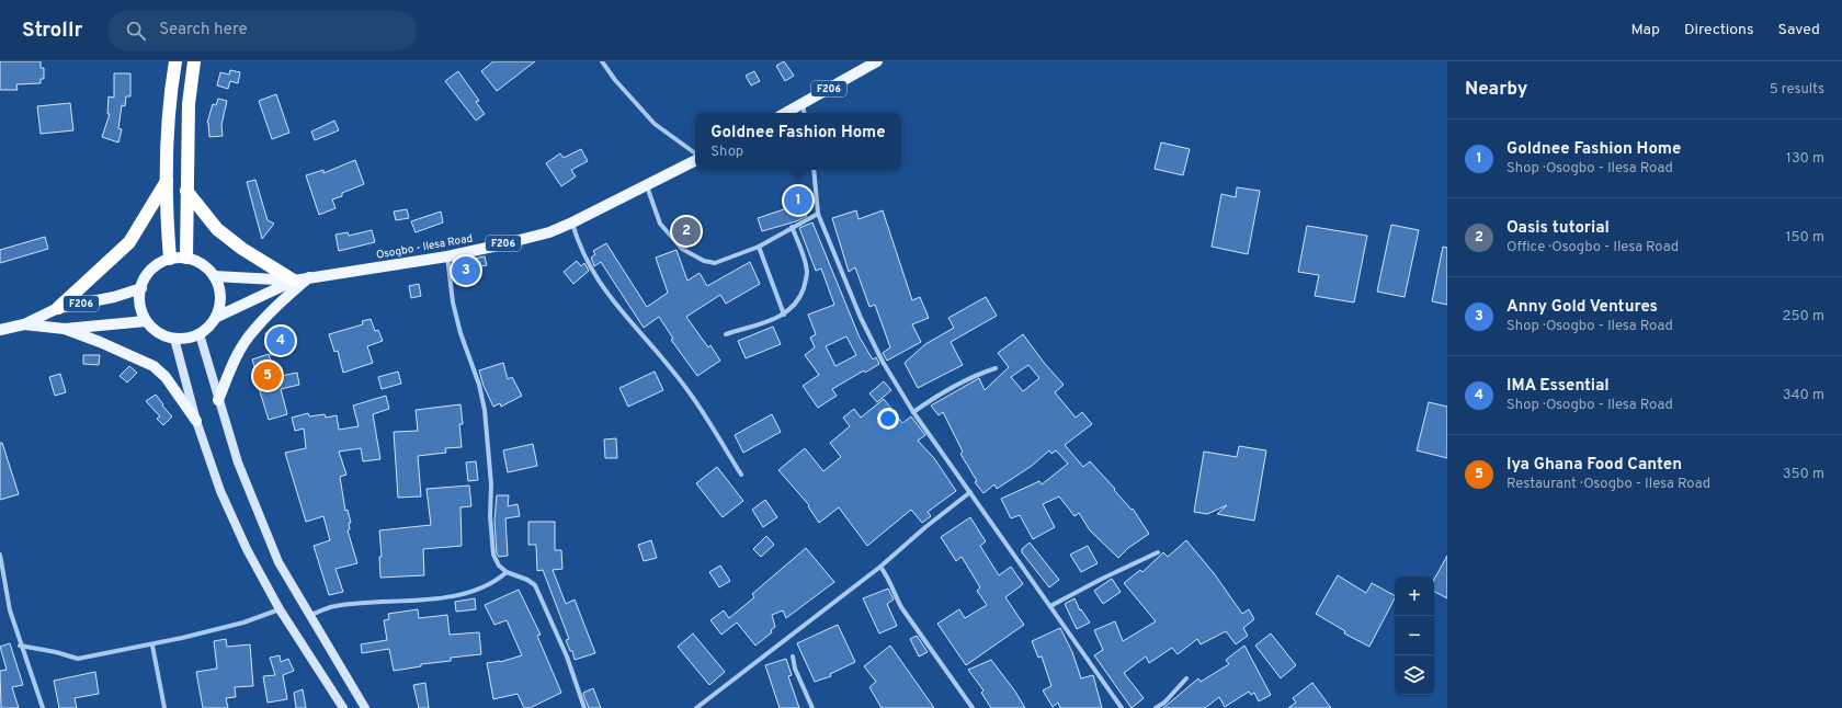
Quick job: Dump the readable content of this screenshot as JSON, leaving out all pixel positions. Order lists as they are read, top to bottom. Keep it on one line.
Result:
{"streets":{"main road":["F206","Osogbo - Ilesa Road"]},"crossings":[["F206","Osogbo - Ilesa Road"]],"page":{"header":"Strollr","search":"Search here","nav":["Map","Directions","Saved"],"heading":["Nearby","5 results"],"popup":["Goldnee Fashion Home","Shop"],"list":[{"mark":"1","name":"Goldnee Fashion Home","note":"Shop · Osogbo - Ilesa Road","value":"130 m"},{"mark":"2","name":"Oasis tutorial","note":"Office · Osogbo - Ilesa Road","value":"150 m"},{"mark":"3","name":"Anny Gold Ventures","note":"Shop · Osogbo - Ilesa Road","value":"250 m"},{"mark":"4","name":"IMA Essential","note":"Shop · Osogbo - Ilesa Road","value":"340 m"},{"mark":"5","name":"Iya Ghana Food Canten","note":"Restaurant · Osogbo - Ilesa Road","value":"350 m"}],"pins":["1","2","3","4","5"],"map_buttons":["+","−"]}}
